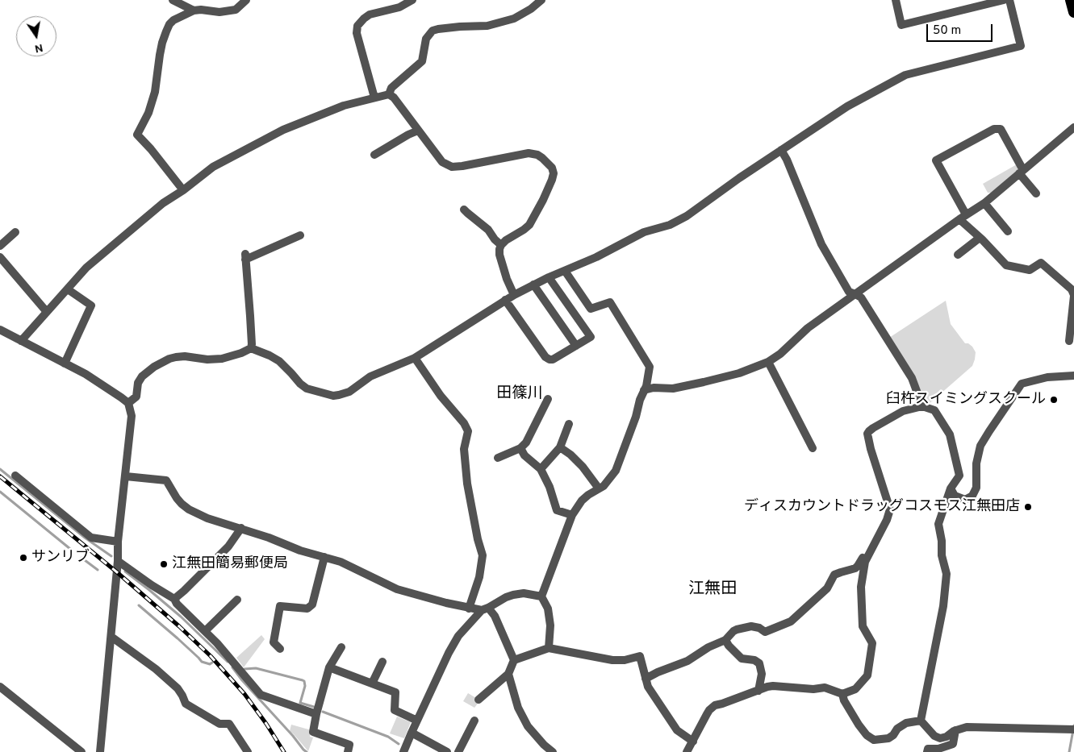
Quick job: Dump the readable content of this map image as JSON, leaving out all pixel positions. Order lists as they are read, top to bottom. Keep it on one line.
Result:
{"districts":["田篠川","江無田"],"places":["臼杵スイミングスクール","ディスカウントドラッグコスモス江無田店","サンリブ","江無田簡易郵便局"],"scale_bar":"50 m","north":"bottom"}
